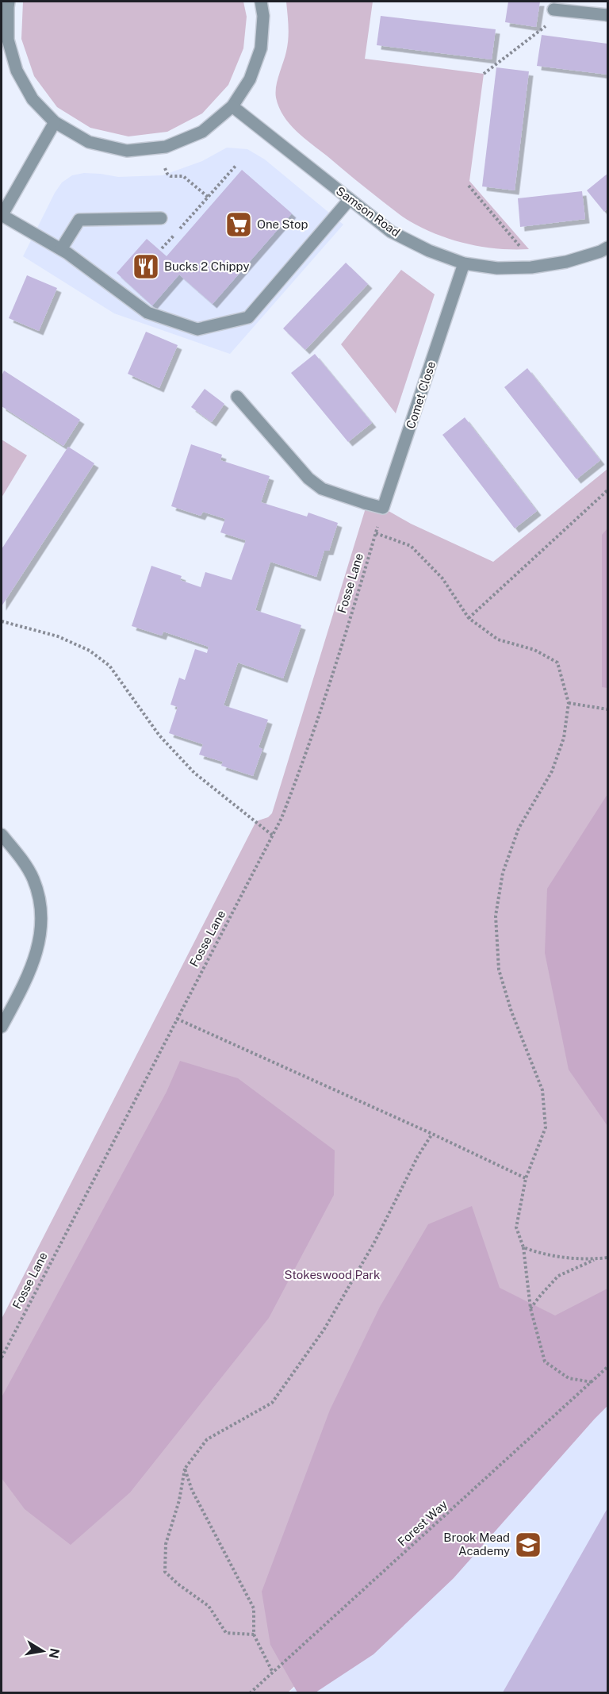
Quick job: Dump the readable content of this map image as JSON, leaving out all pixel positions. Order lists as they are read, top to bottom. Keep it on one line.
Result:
{"streets":{"street":["Samson Road","Comet Close"],"path":["Fosse Lane","Forest Way"]},"crossings":[["Samson Road","Comet Close"],["Comet Close","Fosse Lane"]],"parks":["Stokeswood Park"],"places":{"supermarket":["One Stop"],"restaurant":["Bucks 2 Chippy"],"school or university":["Brook Mead Academy"]},"north":"right"}
